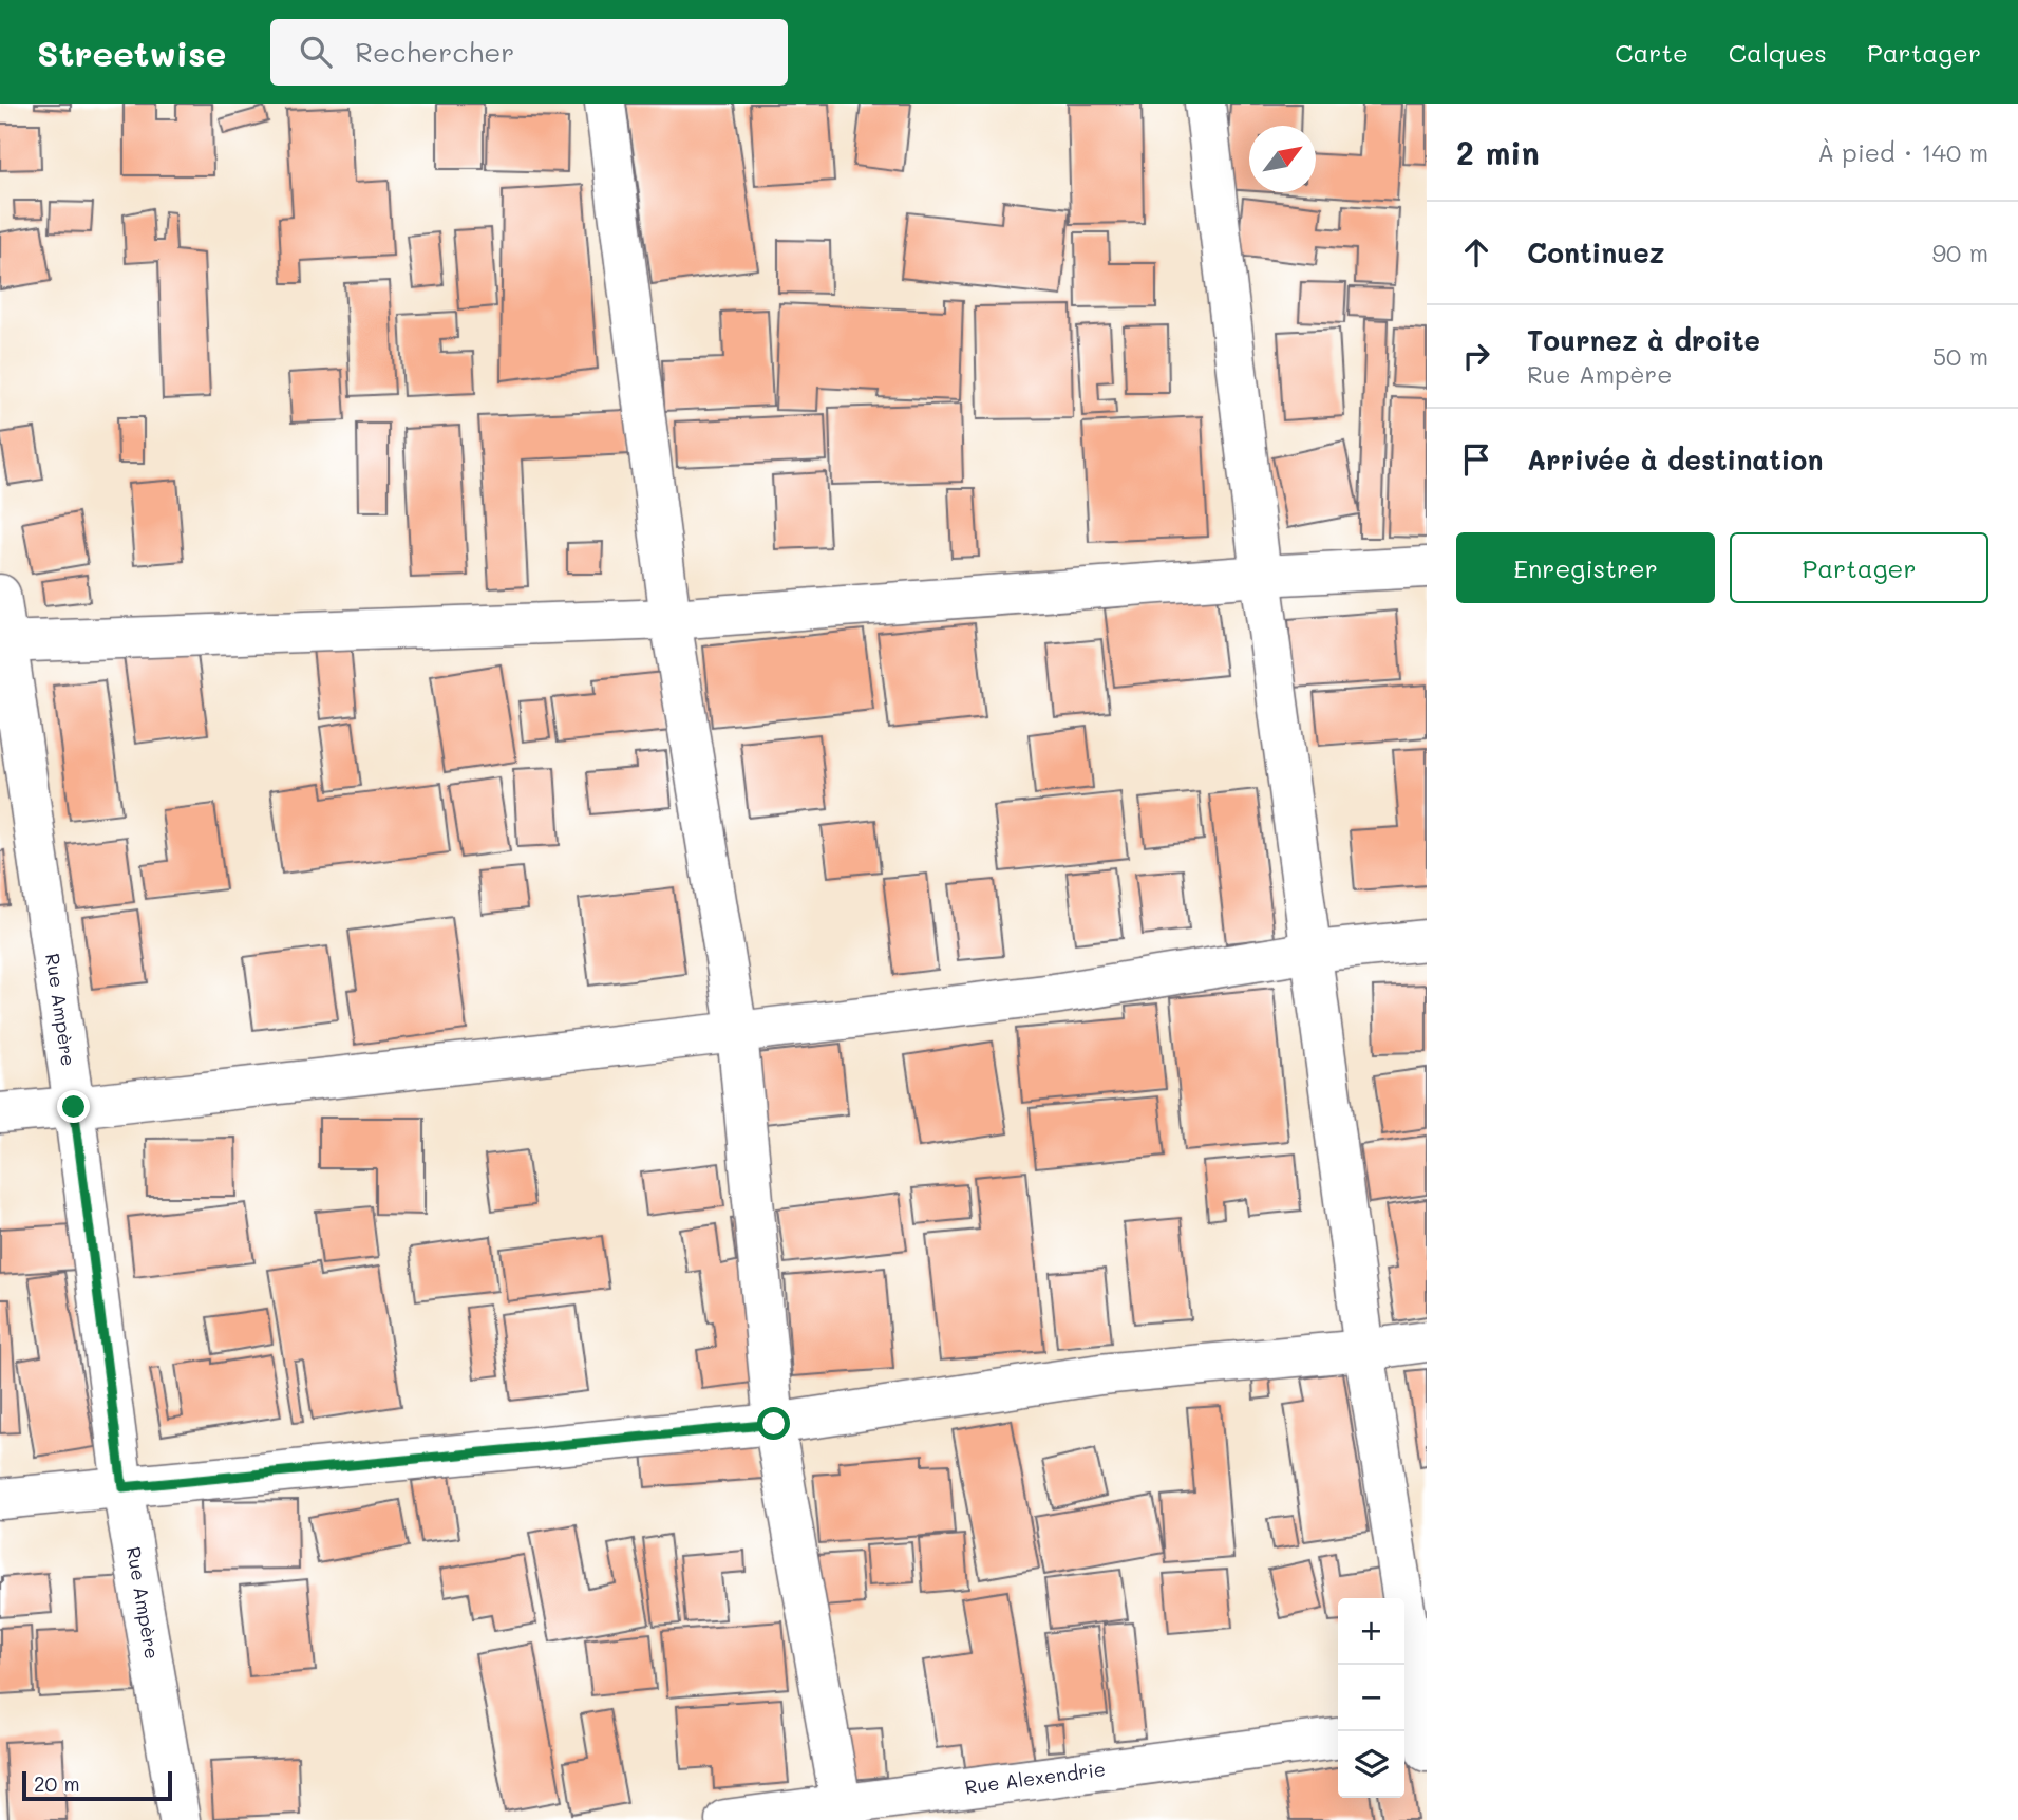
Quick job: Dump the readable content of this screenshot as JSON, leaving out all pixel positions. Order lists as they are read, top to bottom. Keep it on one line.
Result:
{"streets":{"street":["Rue Ampère","Rue Alexendrie"]},"scale_bar":"20 m","north":"top right","page":{"header":"Streetwise","search":"Rechercher","nav":["Carte","Calques","Partager"],"heading":["2 min","À pied · 140 m"],"list":[["Continuez","90 m"],["Tournez à droite","Rue Ampère","50 m"],"Arrivée à destination"],"buttons":["Enregistrer","Partager"],"map_buttons":["+","−"],"scale":"20 m"}}
